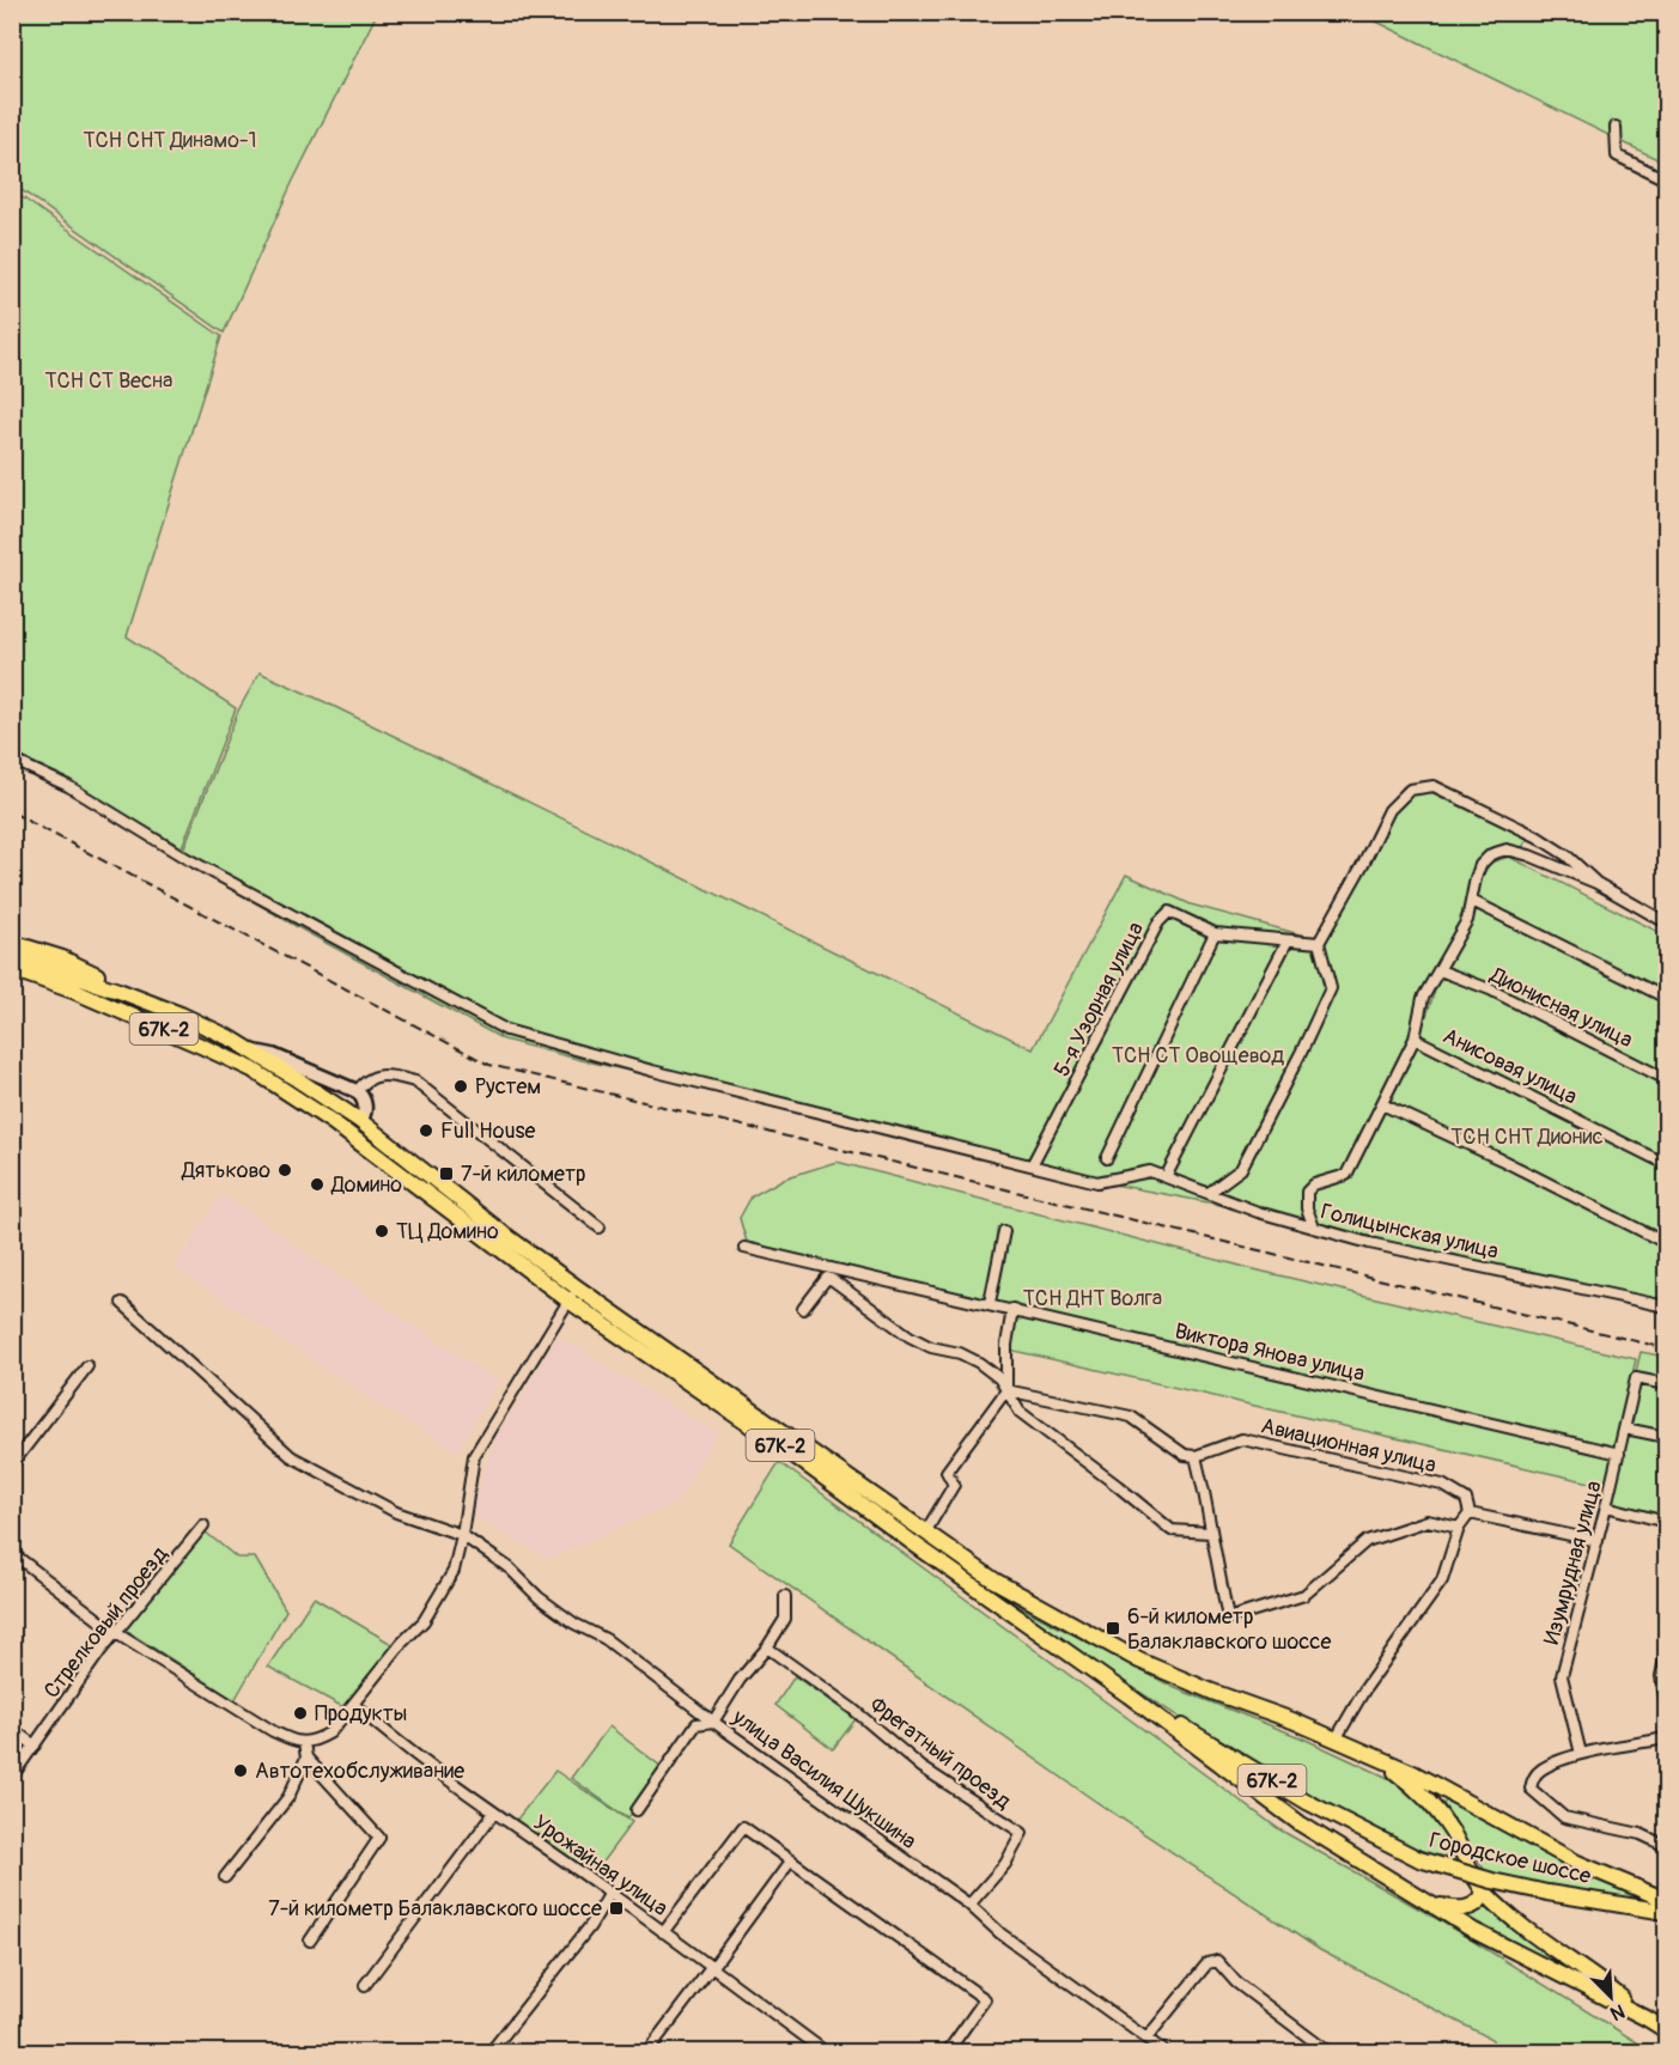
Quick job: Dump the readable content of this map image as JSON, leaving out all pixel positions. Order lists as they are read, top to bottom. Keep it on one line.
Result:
{"streets":{"main road":["67К-2","Городское шоссе"],"street":["5-я Узорная улица","Дионисная улица","Анисовая улица","Голицынская улица","Виктора Янова улица","Авиационная улица","Изумрудная улица","Стрелковый проезд","Фрегатный проезд","улица Василия Шукшина","Урожайная улица"]},"crossings":[["5-я Узорная улица","Голицынская улица"],["67К-2","Городское шоссе"],["Виктора Янова улица","Изумрудная улица"],["Фрегатный проезд","улица Василия Шукшина"]],"parks":["ТСН СНТ Динамо-1","ТСН СТ Весна","ТСН СТ Овощевод","ТСН СНТ Дионис","ТСН ДНТ Волга"],"places":{"other":["Рустем","Full House","Дятьково","Домино","ТЦ Домино","Продукты","Автотехобслуживание"],"transit":["7-й километр","6-й километр Балаклавского шоccе","7-й километр Балаклавского шоссе"]},"north":"bottom right"}
